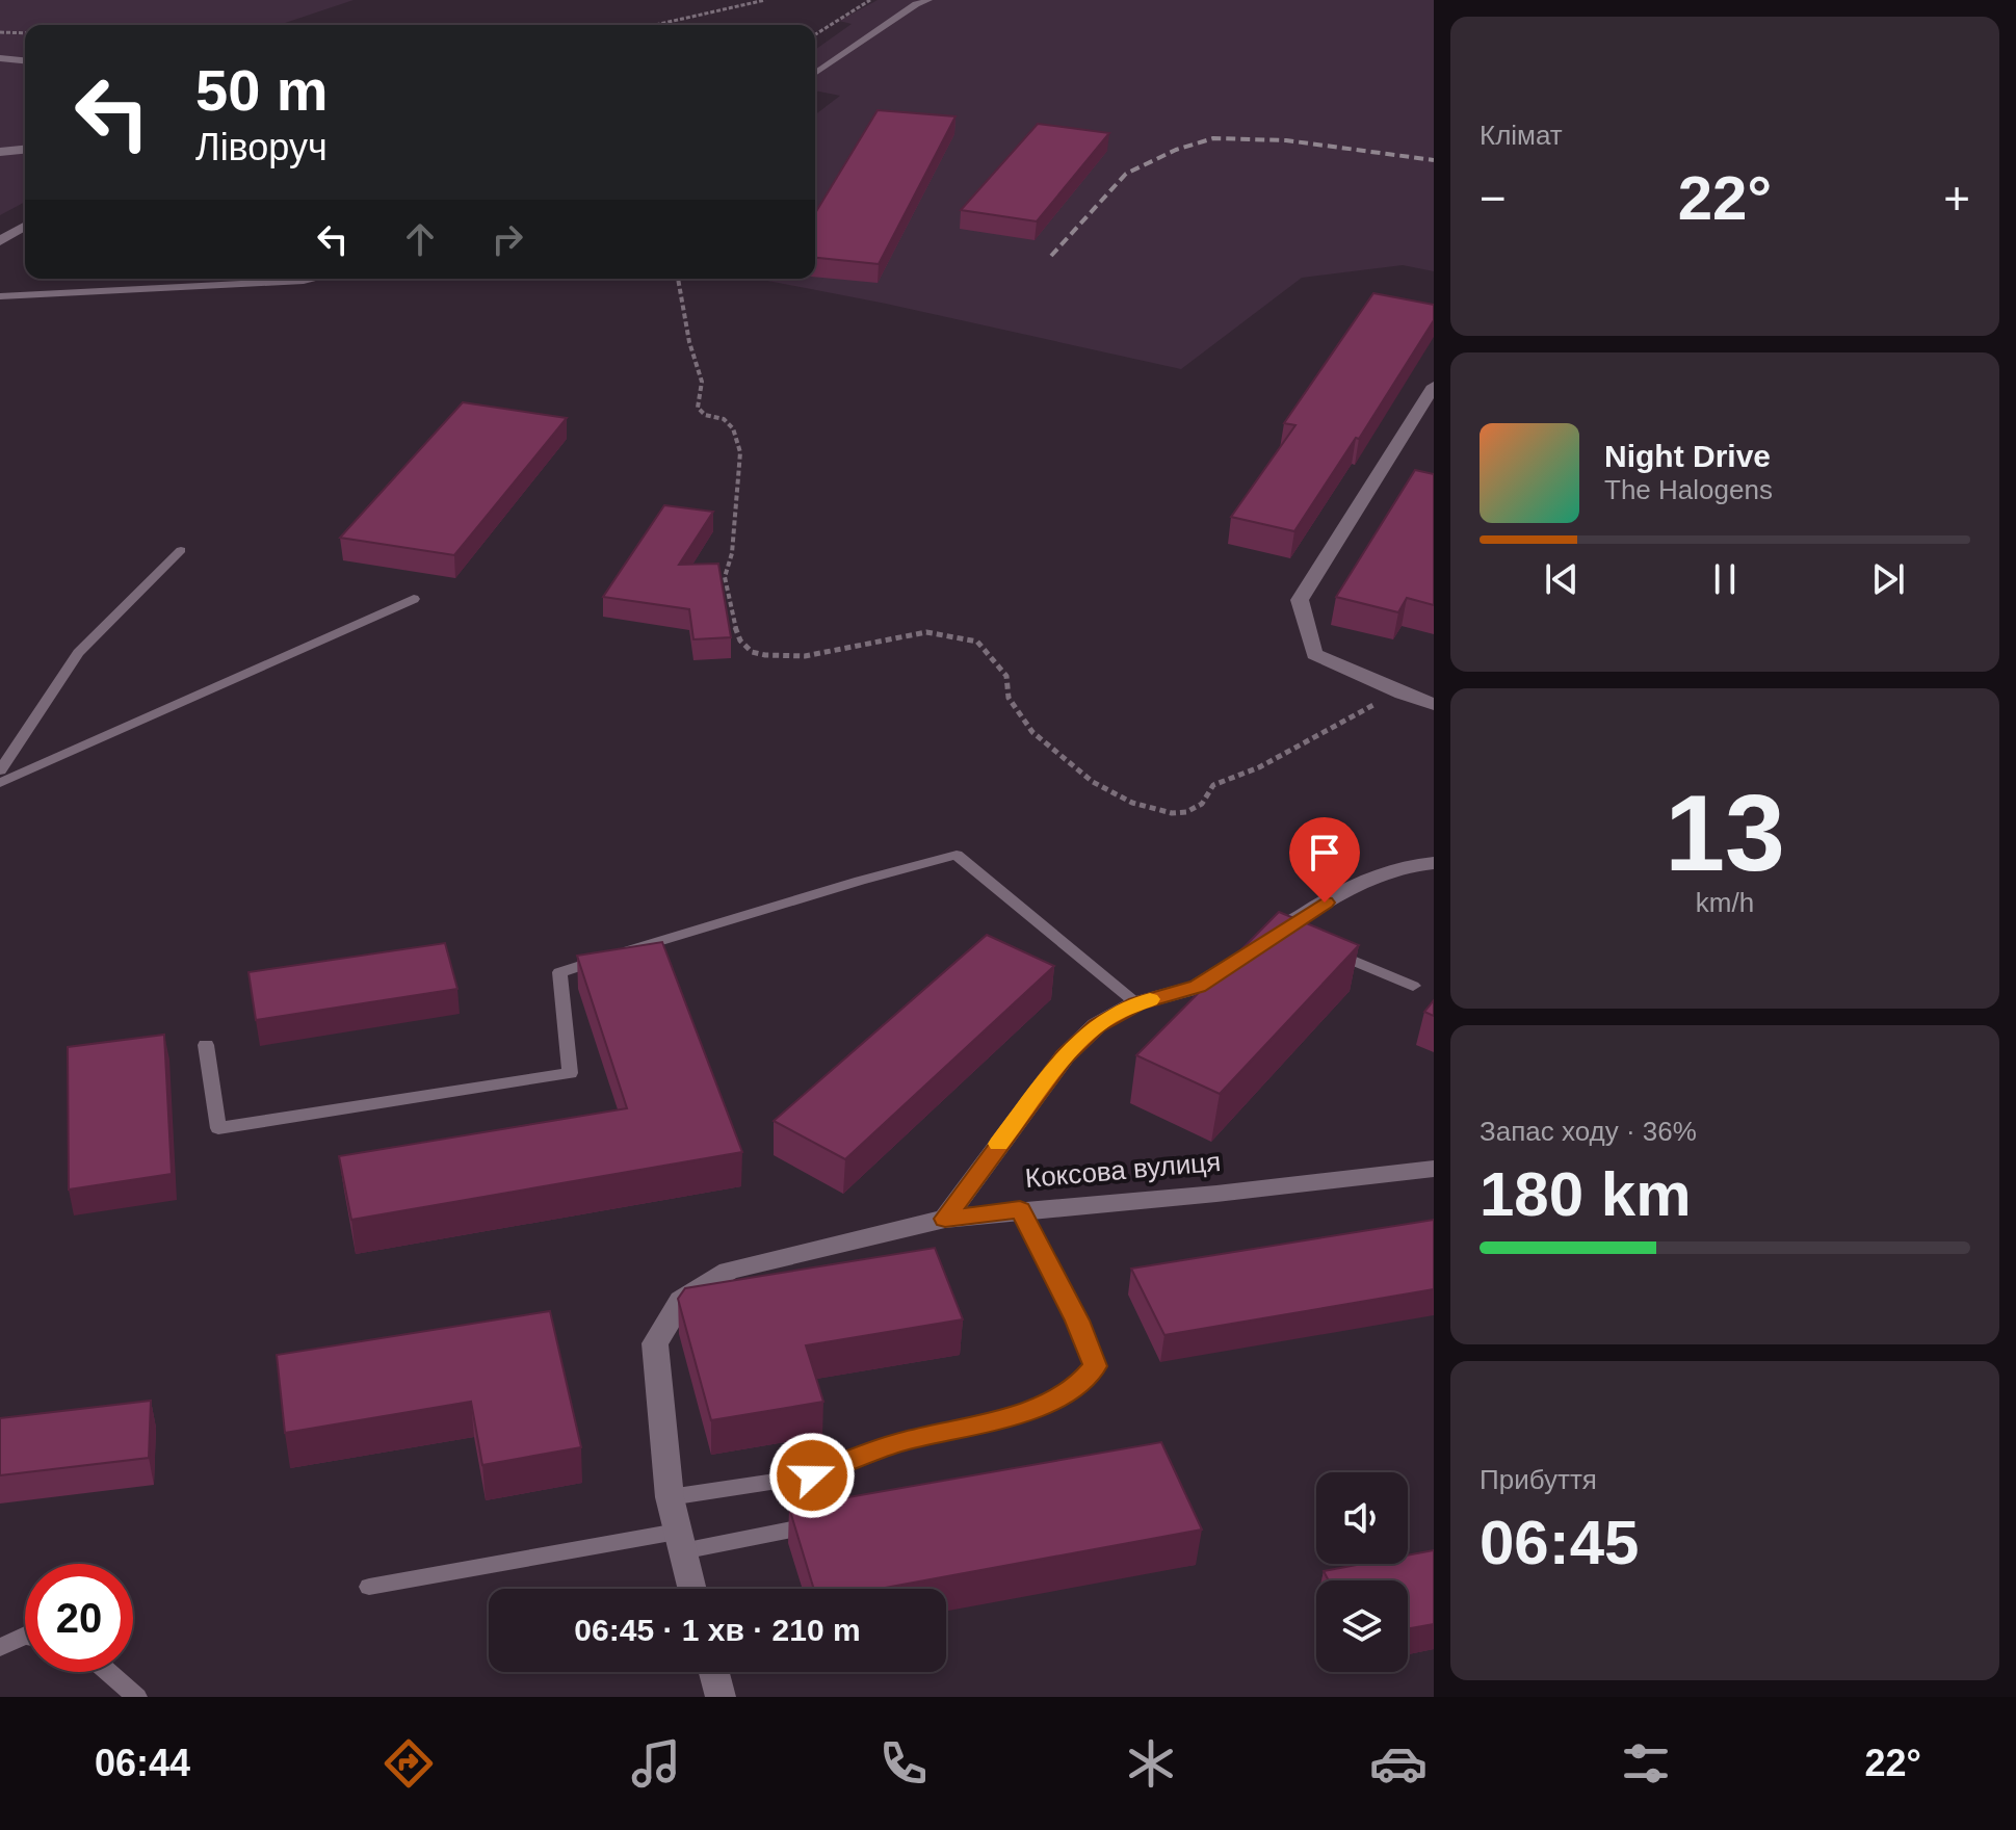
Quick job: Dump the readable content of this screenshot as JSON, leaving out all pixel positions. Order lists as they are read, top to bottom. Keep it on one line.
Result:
{"streets":{"street":["Коксова вулиця"]},"page":{"tile":["Клімат",["13","km/h"],["Запас ходу · 36%","180 km"],["Прибуття","06:45"]],"turn":["50 m","Ліворуч"],"heat":["−","22°","+"],"song":["Night Drive","The Halogens"],"limit":"20","trip":"06:45 · 1 хв · 210 m","tabs":["06:44","22°"]}}
